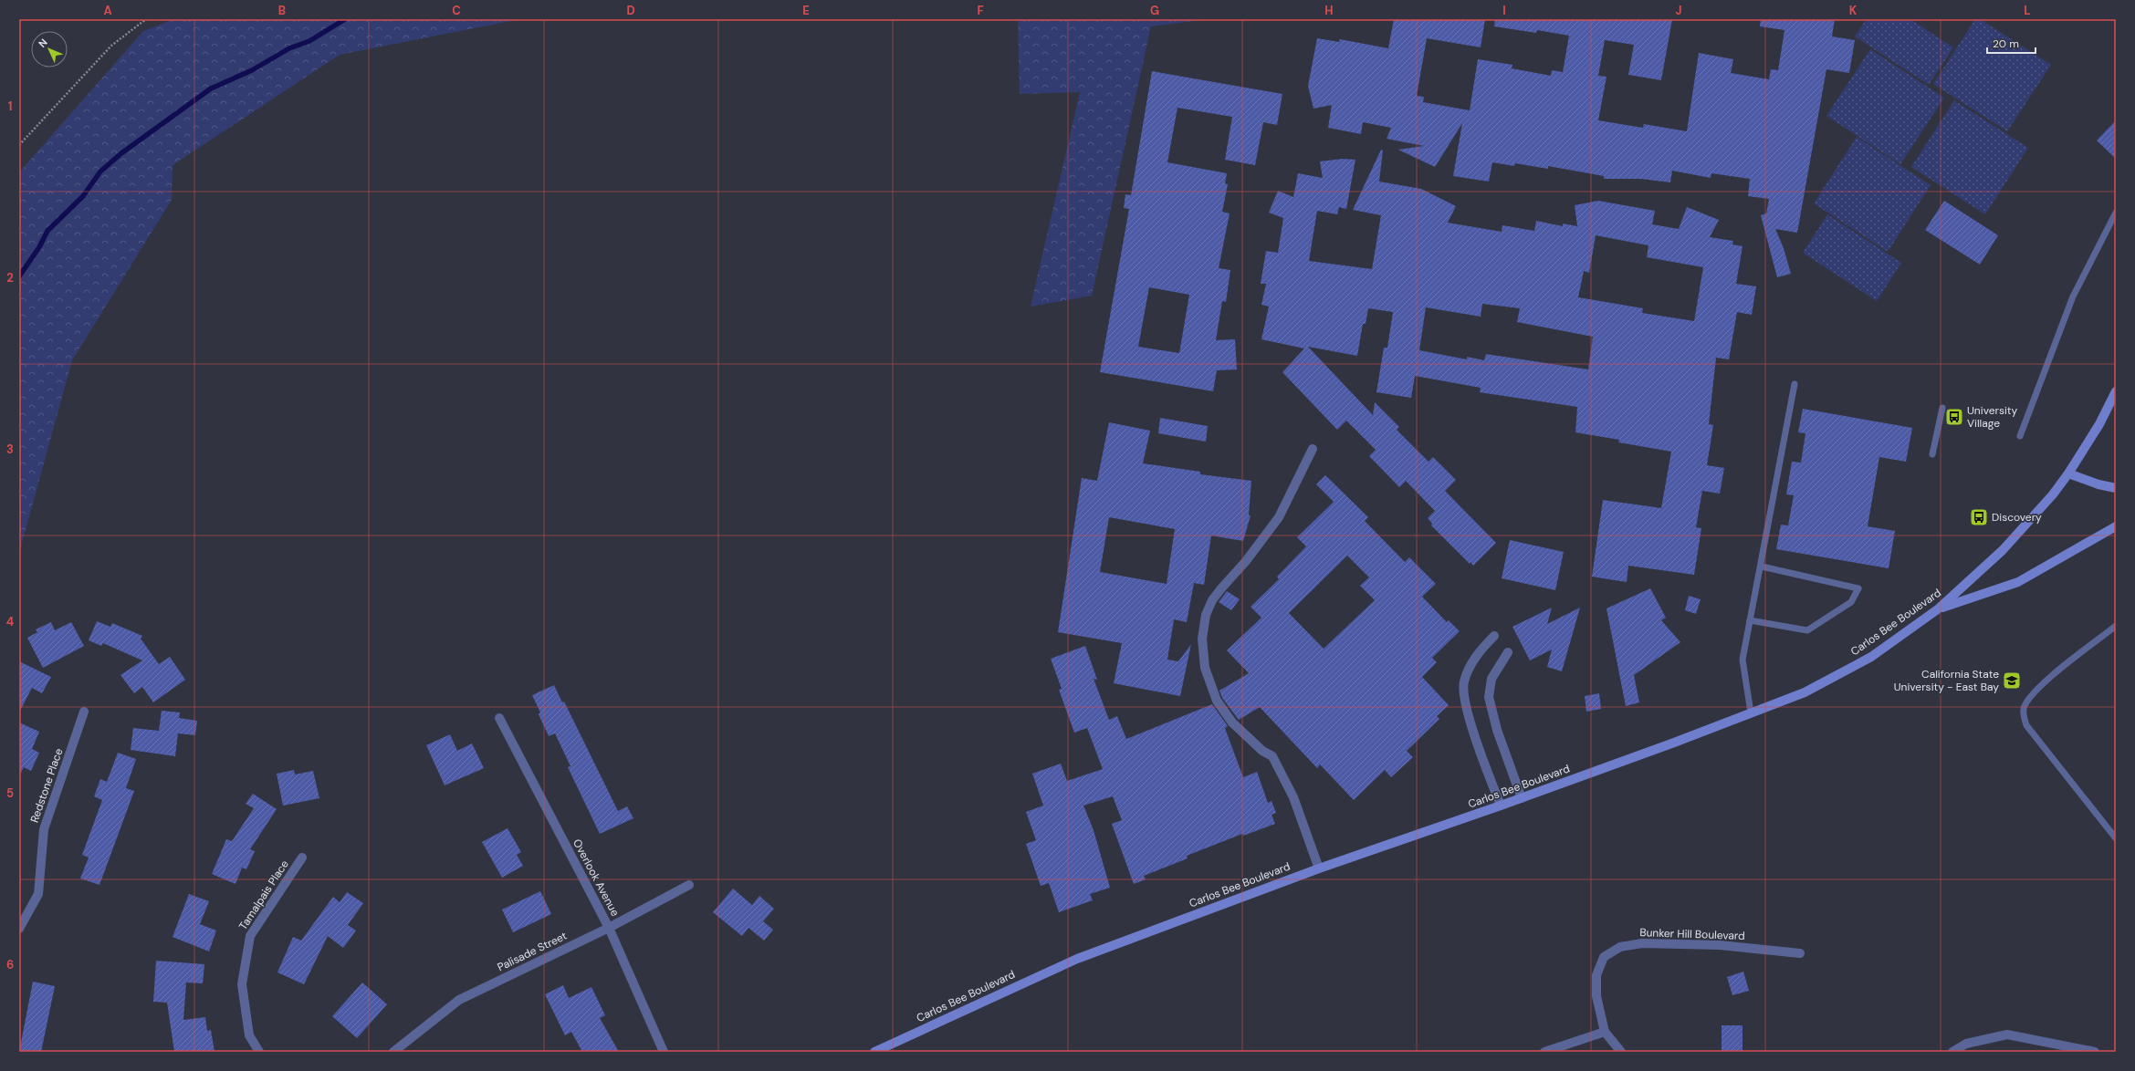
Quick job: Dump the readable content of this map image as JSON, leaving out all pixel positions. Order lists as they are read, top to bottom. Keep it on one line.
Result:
{"streets":{"main road":["Carlos Bee Boulevard"],"street":["Redstone Place","Overlook Avenue","Tamalpais Place","Bunker Hill Boulevard","Palisade Street"]},"crossings":[["Overlook Avenue","Palisade Street"]],"places":{"bus stop":["University Village","Discovery"],"school or university":["California State University - East Bay"]},"scale_bar":"20 m","north":"top left","grid":{"columns":["A","B","C","D","E","F","G","H","I","J","K","L"],"rows":["1","2","3","4","5","6"]}}
